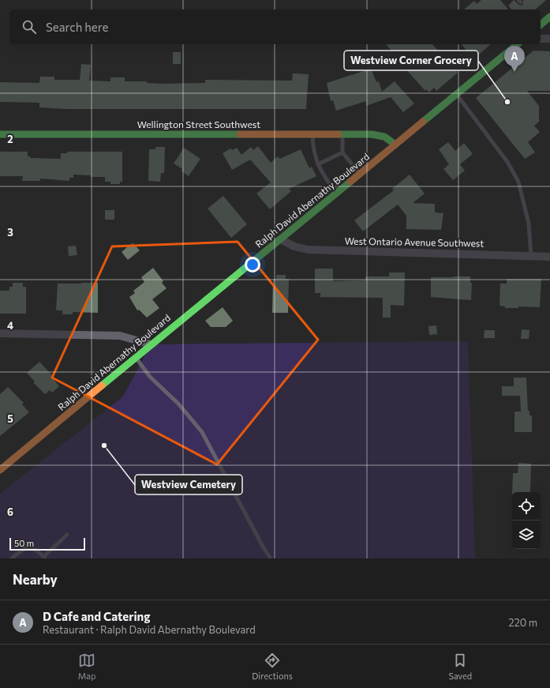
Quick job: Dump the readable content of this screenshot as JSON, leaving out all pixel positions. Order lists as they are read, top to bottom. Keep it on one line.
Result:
{"streets":{"main road":["Wellington Street Southwest","Ralph David Abernathy Boulevard"],"street":["West Ontario Avenue Southwest"]},"crossings":[["Wellington Street Southwest","Ralph David Abernathy Boulevard"],["Ralph David Abernathy Boulevard","West Ontario Avenue Southwest"]],"places":["Westview Corner Grocery","Westview Cemetery"],"scale_bar":"50 m","page":{"search":"Search here","pins":"A","scale":"50 m","heading":"Nearby","list":[{"mark":"A","name":"D Cafe and Catering","note":"Restaurant · Ralph David Abernathy Boulevard","value":"220 m"}],"nav":["Map","Directions","Saved"]},"grid":{"rows":["2","3","4","5","6"]}}
